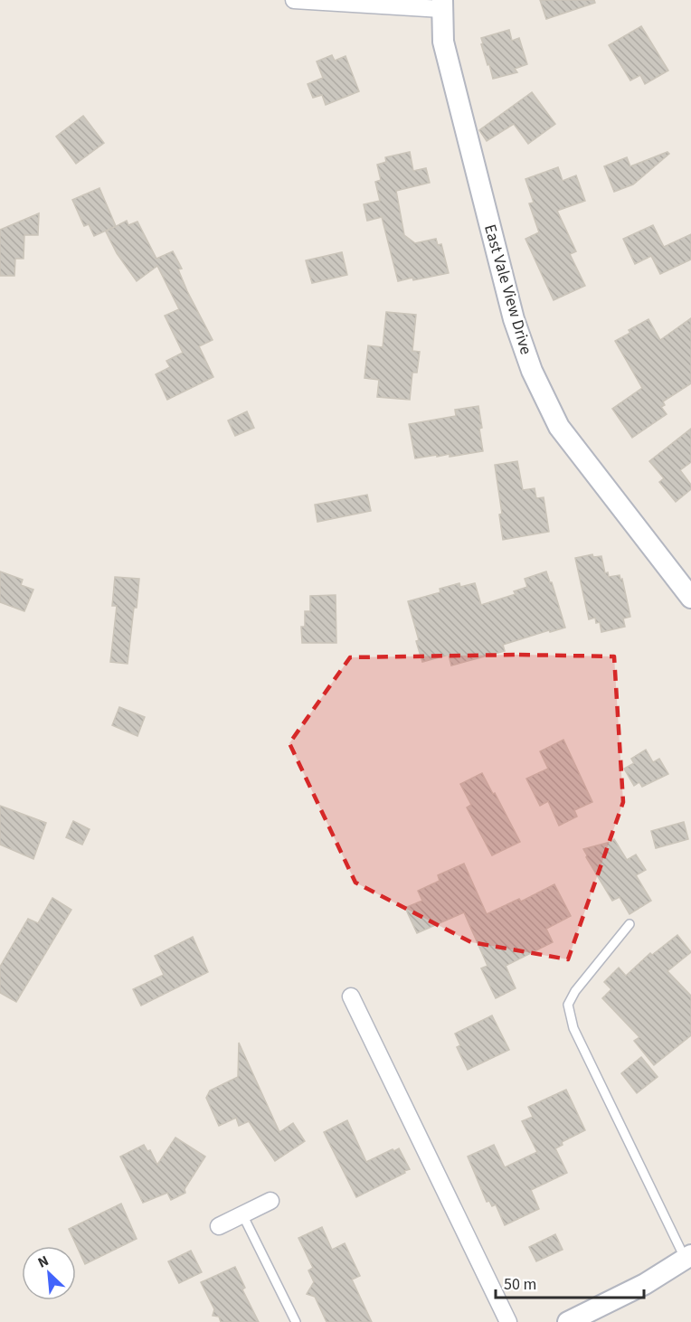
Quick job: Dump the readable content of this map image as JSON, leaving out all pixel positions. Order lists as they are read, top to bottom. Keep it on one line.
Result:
{"streets":{"street":["East Vale View Drive"]},"scale_bar":"50 m","north":"top left"}
